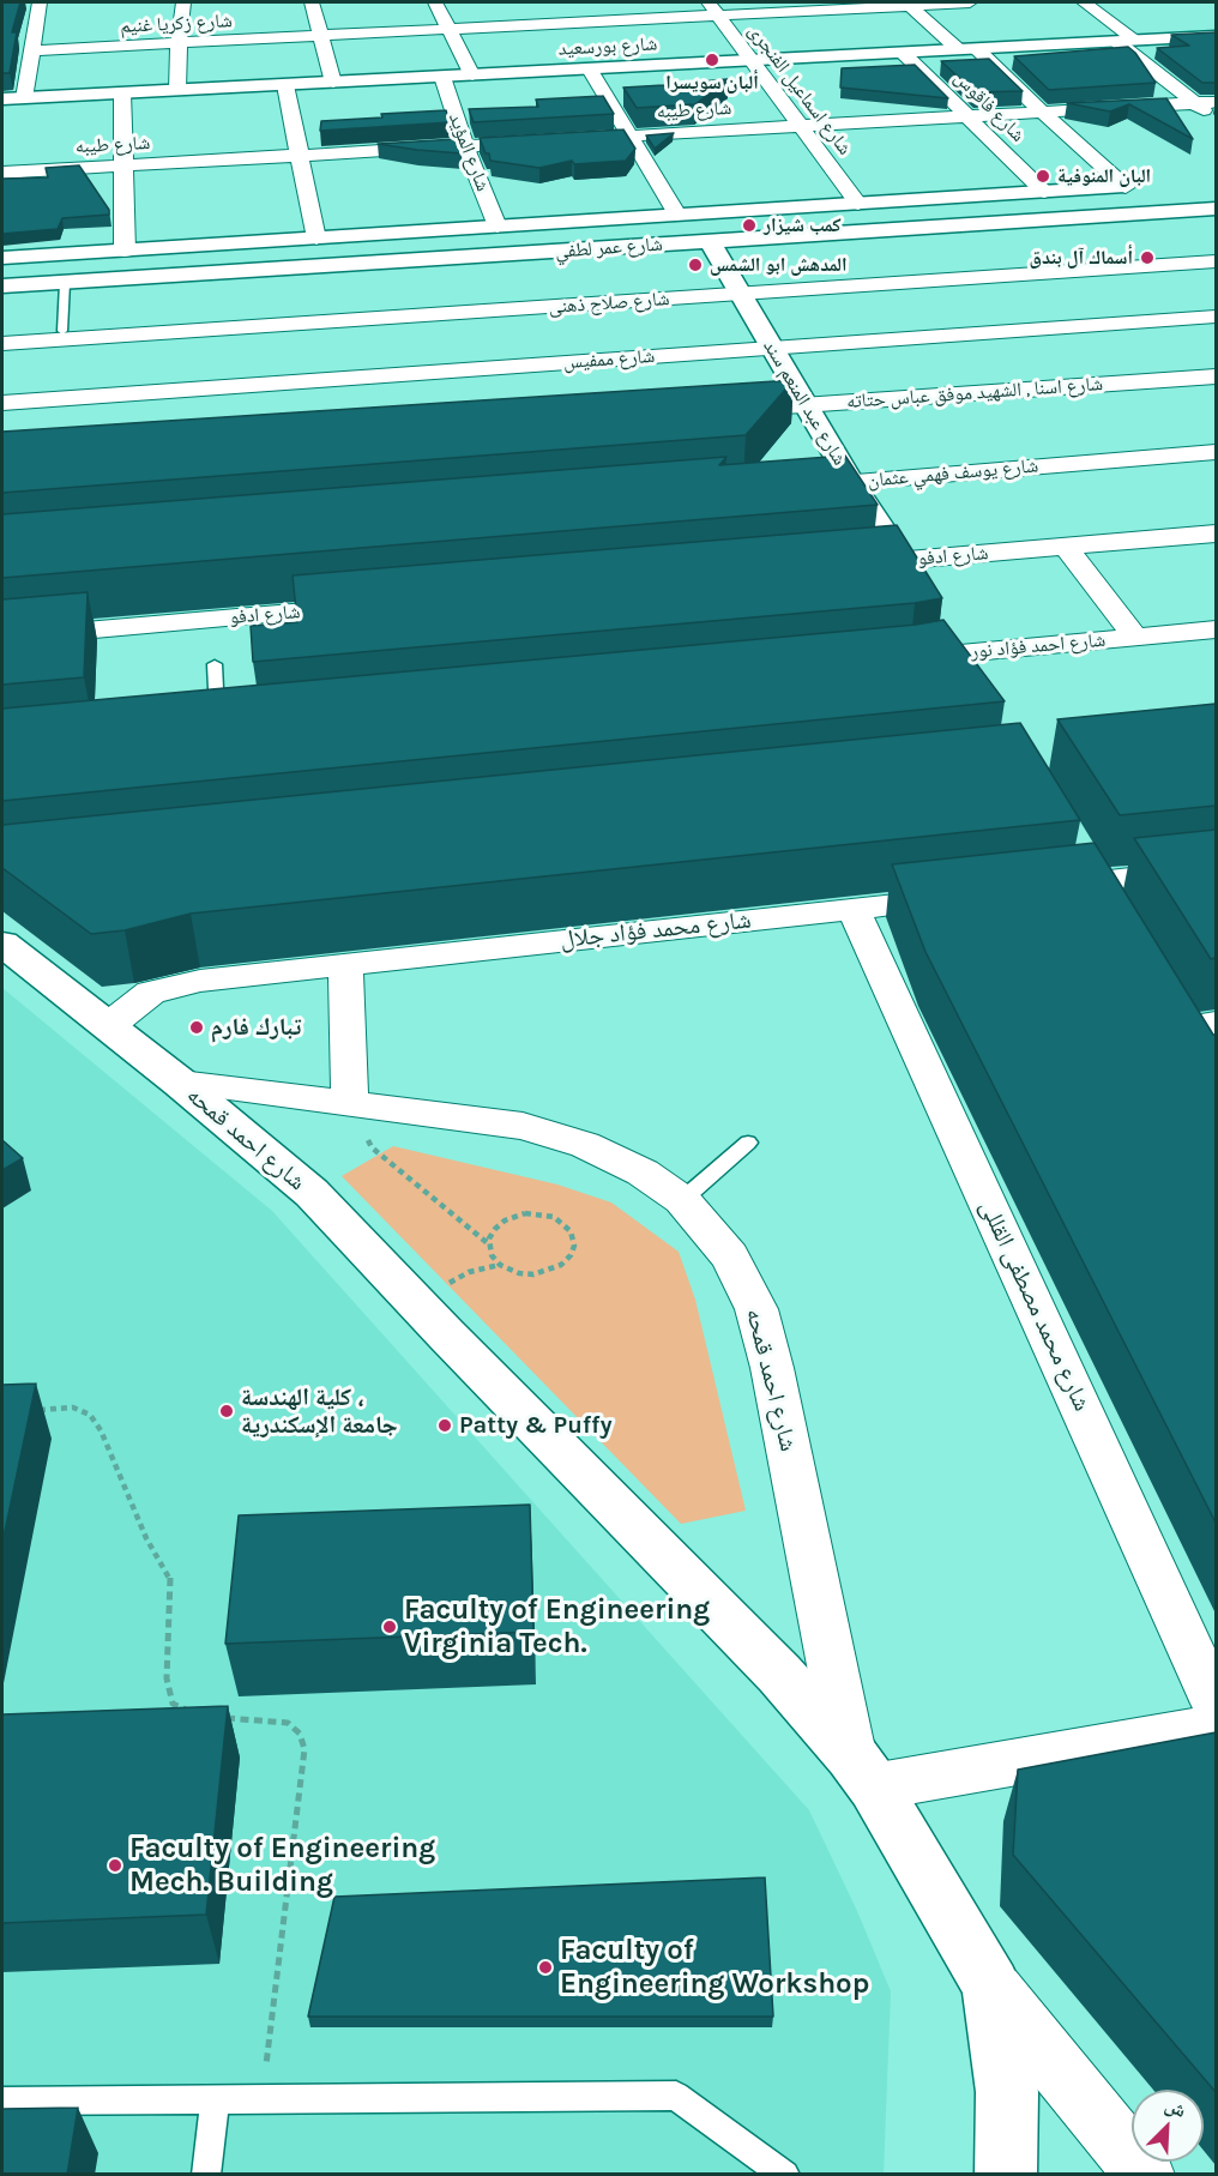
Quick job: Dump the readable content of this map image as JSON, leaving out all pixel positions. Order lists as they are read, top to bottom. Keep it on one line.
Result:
{"streets":{"street":["شارع زكريا غنيم","شارع بورسعيد","شارع اسماعيل الفنجرى","شارع فاقوس","شارع طيبه","شارع المؤيد","شارع عمر لطفي","شارع صلاح ذهنى","شارع ممفيس","شارع اسنا , الشهيد موفق عباس حتاته","شارع عبد المنعم سند","شارع يوسف فهمي عثمان","شارع ادفو","شارع احمد فؤاد نور","شارع محمد فؤاد جلال","شارع احمد قمحه","شارع محمد مصطفى القللى"]},"crossings":[["شارع زكريا غنيم","شارع اسماعيل الفنجرى"],["شارع بورسعيد","شارع اسماعيل الفنجرى"],["شارع بورسعيد","شارع فاقوس"],["شارع بورسعيد","شارع المؤيد"],["شارع اسماعيل الفنجرى","شارع طيبه"],["شارع اسماعيل الفنجرى","شارع عمر لطفي"],["شارع فاقوس","شارع طيبه"],["شارع فاقوس","شارع عمر لطفي"],["شارع طيبه","شارع المؤيد"],["شارع المؤيد","شارع عمر لطفي"],["شارع عمر لطفي","شارع عبد المنعم سند"],["شارع صلاح ذهنى","شارع عبد المنعم سند"],["شارع ممفيس","شارع عبد المنعم سند"],["شارع اسنا , الشهيد موفق عباس حتاته","شارع عبد المنعم سند"],["شارع عبد المنعم سند","شارع يوسف فهمي عثمان"],["شارع عبد المنعم سند","شارع ادفو"],["شارع محمد فؤاد جلال","شارع احمد قمحه"],["شارع محمد فؤاد جلال","شارع محمد مصطفى القللى"]],"places":["ألبان سويسرا","البان المنوفية","كمب شيزار","أسماك آل بندق","المدهش ابو الشمس","تبارك فارم","كلية الهندسة ، جامعة الإسكندرية","Patty & Puffy","Faculty of Engineering Virginia Tech.","Faculty of Engineering Mech. Building","Faculty of Engineering Workshop"],"north":"top right"}
